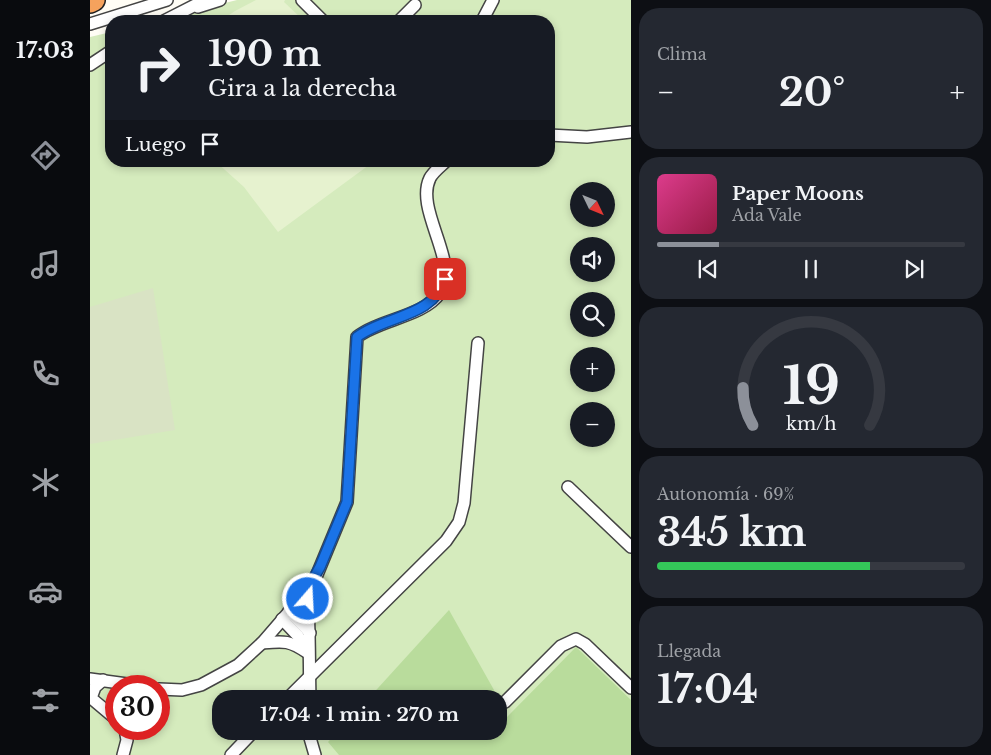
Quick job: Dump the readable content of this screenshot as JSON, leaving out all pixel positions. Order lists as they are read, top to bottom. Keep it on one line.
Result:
{"north":"bottom right","page":{"tabs":"17:03","tile":["Clima",["Autonomía · 69%","345 km"],["Llegada","17:04"]],"turn":["190 m","Gira a la derecha"],"heat":["−","20°","+"],"then":"Luego","song":["Paper Moons","Ada Vale"],"map_buttons":["+","−"],"limit":"30","trip":"17:04 · 1 min · 270 m","gauge":["19","km/h"]}}
